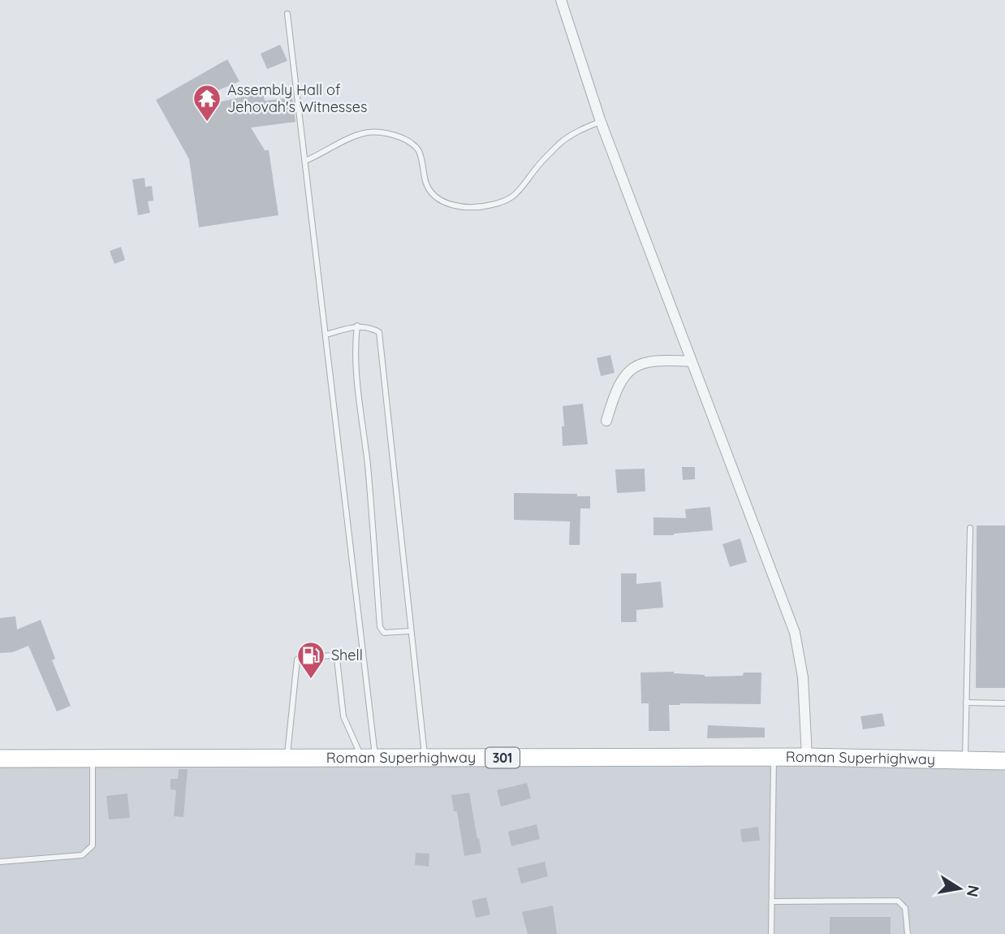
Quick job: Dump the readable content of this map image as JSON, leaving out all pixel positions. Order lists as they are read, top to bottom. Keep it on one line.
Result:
{"streets":{"main road":["Roman Superhighway","301"]},"places":{"temple":["Assembly Hall of Jehovah's Witnesses"],"fuel station":["Shell"]},"north":"right"}
